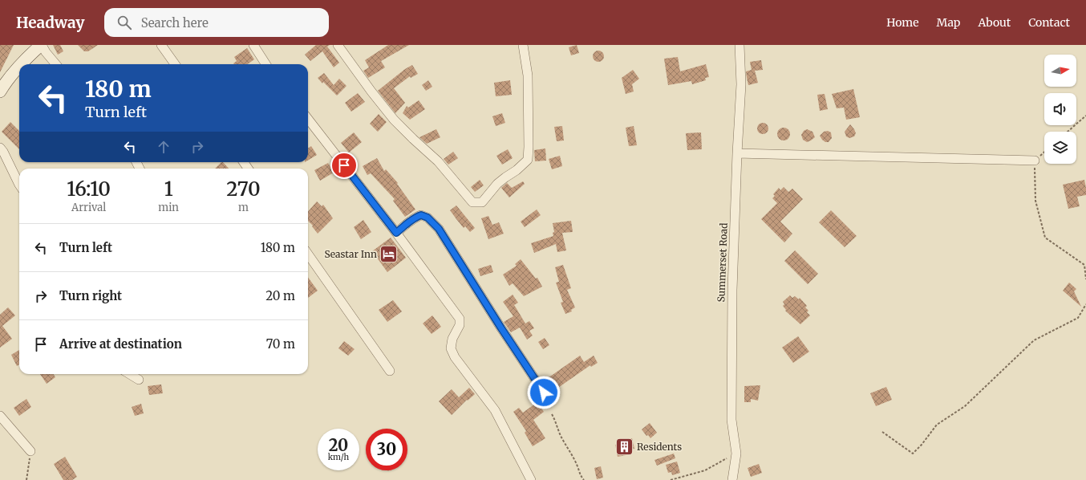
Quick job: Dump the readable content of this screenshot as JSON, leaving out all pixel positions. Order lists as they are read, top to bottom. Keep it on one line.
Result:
{"streets":{"street":["Summerset Road"]},"places":{"hotel":["Seastar Inn"],"building":["Residents"]},"north":"right","page":{"header":"Headway","search":"Search here","nav":["Home","Map","About","Contact"],"turn":["180 m","Turn left"],"eta":["16:10","Arrival","1","min","270","m"],"list":[{"name":"Turn left","value":"180 m"},{"name":"Turn right","value":"20 m"},{"name":"Arrive at destination","value":"70 m"}],"speed":"20 km/h","limit":"30"}}
